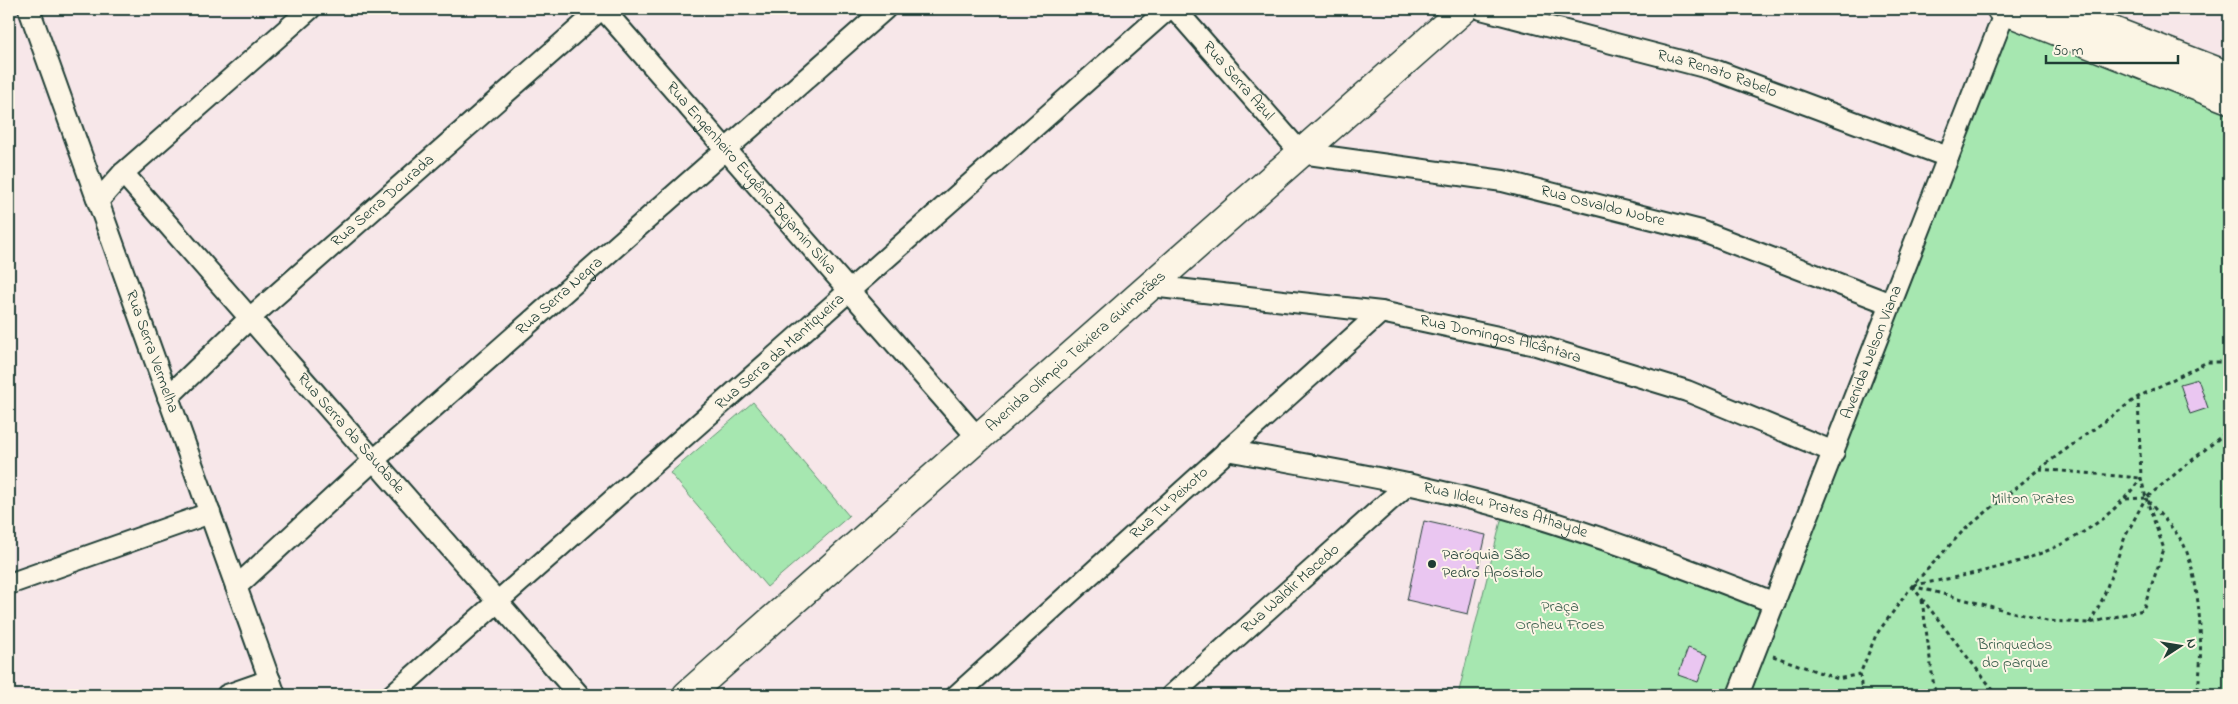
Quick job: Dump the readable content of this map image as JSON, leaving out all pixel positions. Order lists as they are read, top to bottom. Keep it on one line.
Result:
{"streets":{"street":["Rua Renato Rabelo","Rua Serra Azul","Rua Engenheiro Eugênio Bejamin Silva","Rua Serra Dourada","Rua Osvaldo Nobre","Rua Serra Negra","Rua Domingos Alcântara","Rua Serra Vermelha","Rua Serra da Mantiqueira","Avenida Olímpio Teixiera Guimarães","Avenida Nelson Viana","Rua Serra da Saudade","Rua Tu Peixoto","Rua Ildeu Prates Athayde","Rua Waldir Macedo"]},"crossings":[["Rua Renato Rabelo","Avenida Nelson Viana"],["Rua Serra Azul","Rua Osvaldo Nobre"],["Rua Serra Azul","Avenida Olímpio Teixiera Guimarães"],["Rua Engenheiro Eugênio Bejamin Silva","Rua Serra Dourada"],["Rua Engenheiro Eugênio Bejamin Silva","Rua Serra Negra"],["Rua Engenheiro Eugênio Bejamin Silva","Rua Serra da Mantiqueira"],["Rua Engenheiro Eugênio Bejamin Silva","Avenida Olímpio Teixiera Guimarães"],["Rua Serra Dourada","Rua Serra Vermelha"],["Rua Serra Dourada","Rua Serra da Saudade"],["Rua Osvaldo Nobre","Avenida Olímpio Teixiera Guimarães"],["Rua Osvaldo Nobre","Avenida Nelson Viana"],["Rua Serra Negra","Rua Serra Vermelha"],["Rua Serra Negra","Rua Serra da Saudade"],["Rua Domingos Alcântara","Avenida Olímpio Teixiera Guimarães"],["Rua Domingos Alcântara","Avenida Nelson Viana"],["Rua Domingos Alcântara","Rua Tu Peixoto"],["Rua Serra da Mantiqueira","Rua Serra da Saudade"],["Avenida Nelson Viana","Rua Ildeu Prates Athayde"],["Rua Tu Peixoto","Rua Ildeu Prates Athayde"],["Rua Ildeu Prates Athayde","Rua Waldir Macedo"]],"parks":["Milton Prates","Praça Orpheu Froes","Brinquedos do parque"],"places":["Paróquia São Pedro Apóstolo"],"scale_bar":"50 m","north":"right"}
